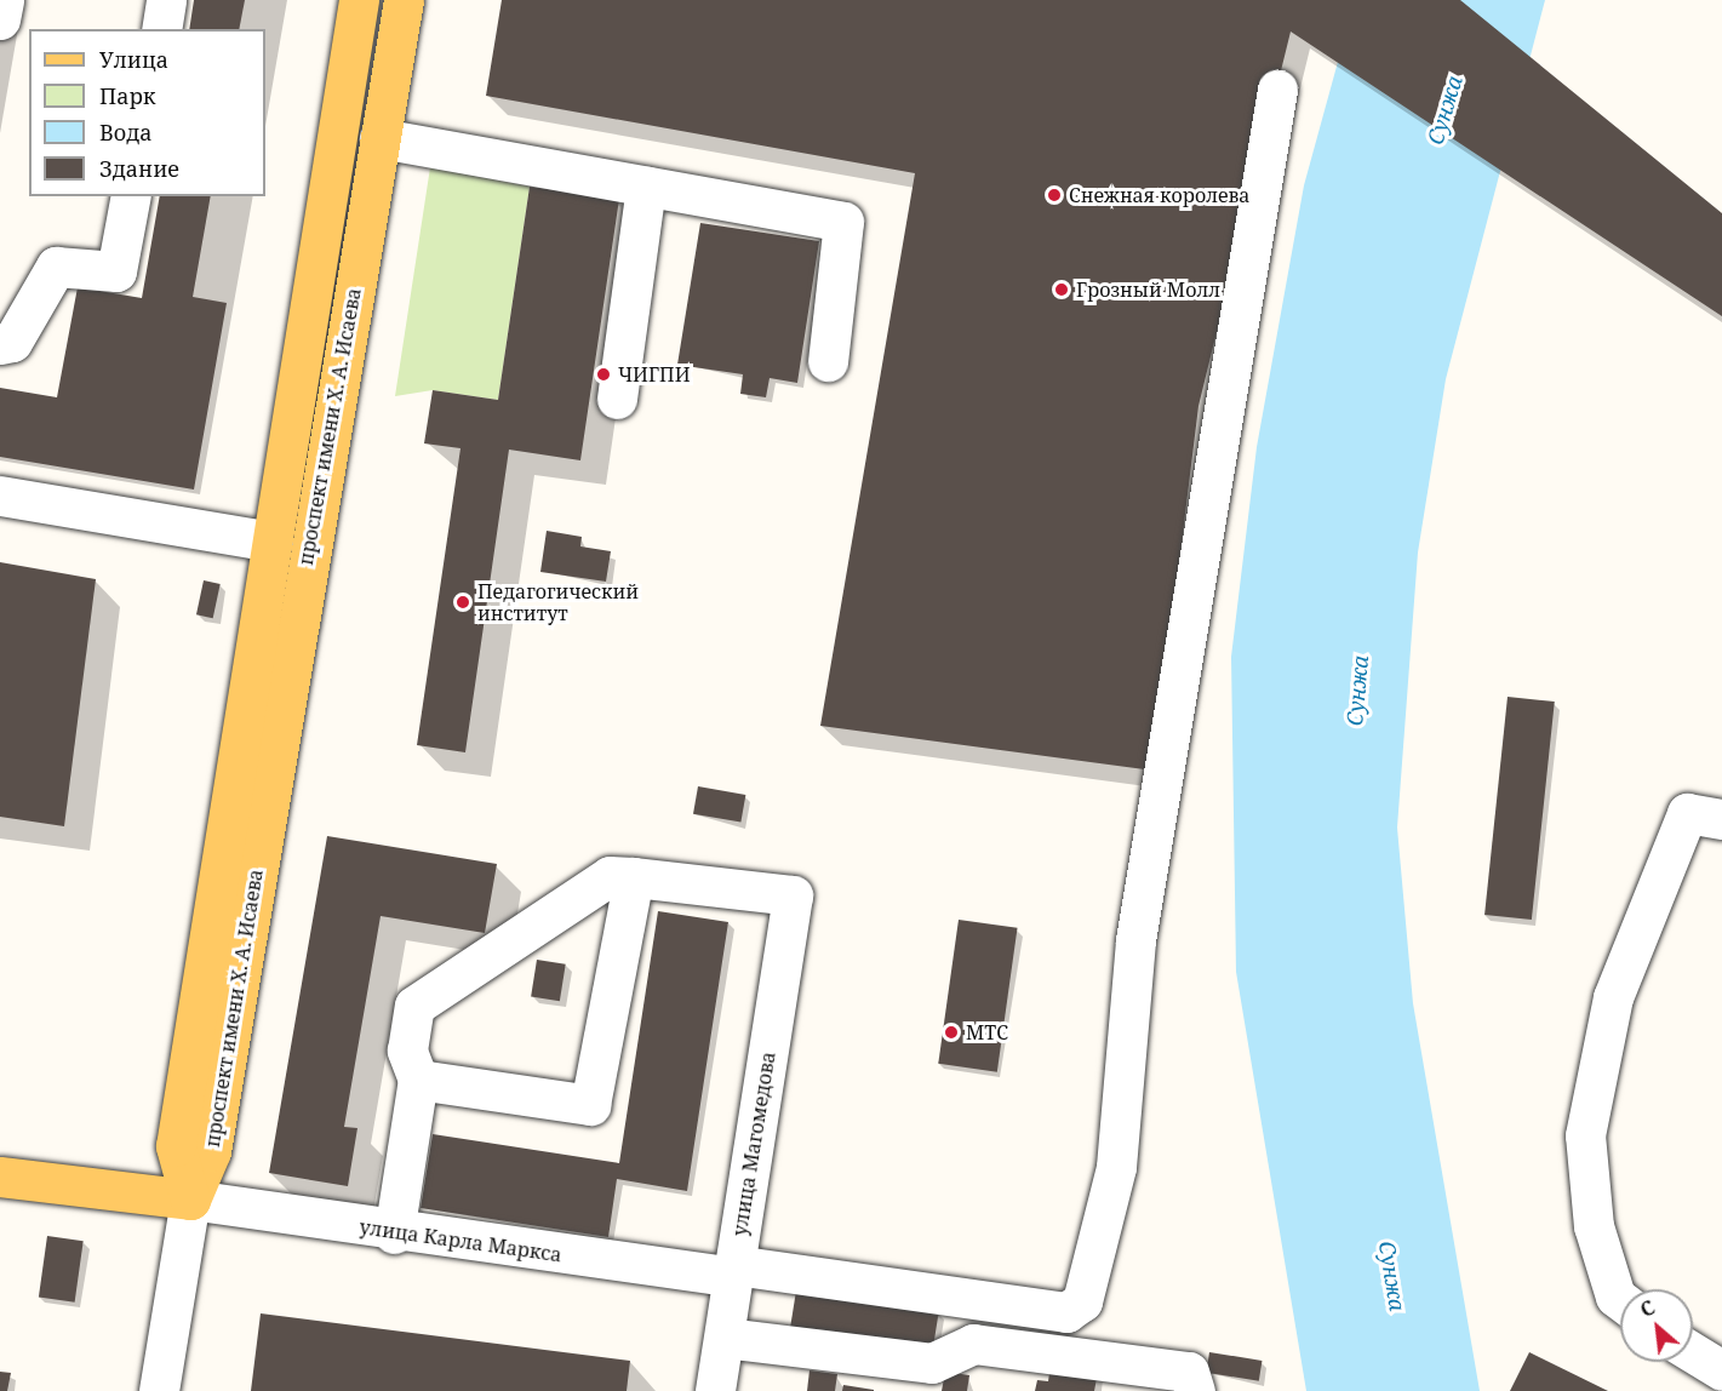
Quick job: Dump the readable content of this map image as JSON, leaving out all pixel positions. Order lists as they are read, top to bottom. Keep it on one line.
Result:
{"streets":{"main road":["проспект имени Х. А. Исаева"],"street":["улица Магомедова","улица Карла Маркса"]},"crossings":[["проспект имени Х. А. Исаева","улица Карла Маркса"],["улица Магомедова","улица Карла Маркса"]],"water":["Сунжа"],"places":["Снежная королева","Грозный Молл","ЧИГПИ","Педагогический институт","МТС"],"legend":["Улица","Парк","Вода","Здание"],"north":"top left"}
